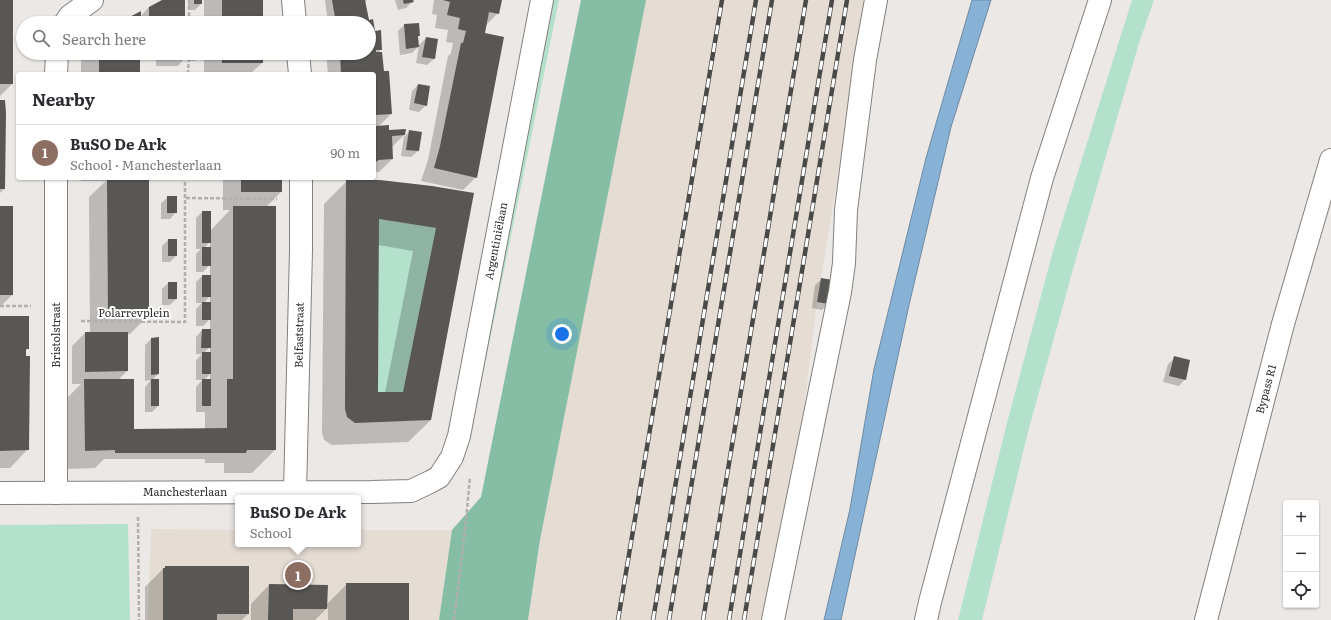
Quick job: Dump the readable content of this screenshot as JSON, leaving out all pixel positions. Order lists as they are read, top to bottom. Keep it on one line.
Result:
{"streets":{"main road":["Argentiniëlaan","Bristolstraat","Belfaststraat","Bypass R1","Manchesterlaan"],"path":["Polarrevplein"]},"crossings":[["Argentiniëlaan","Manchesterlaan"],["Polarrevplein","Bristolstraat"],["Bristolstraat","Manchesterlaan"],["Belfaststraat","Manchesterlaan"]],"page":{"search":"Search here","heading":"Nearby","list":[{"mark":"1","name":"BuSO De Ark","note":"School · Manchesterlaan","value":"90 m"}],"popup":["BuSO De Ark","School"],"map_buttons":["+","−"],"pins":"1"}}
